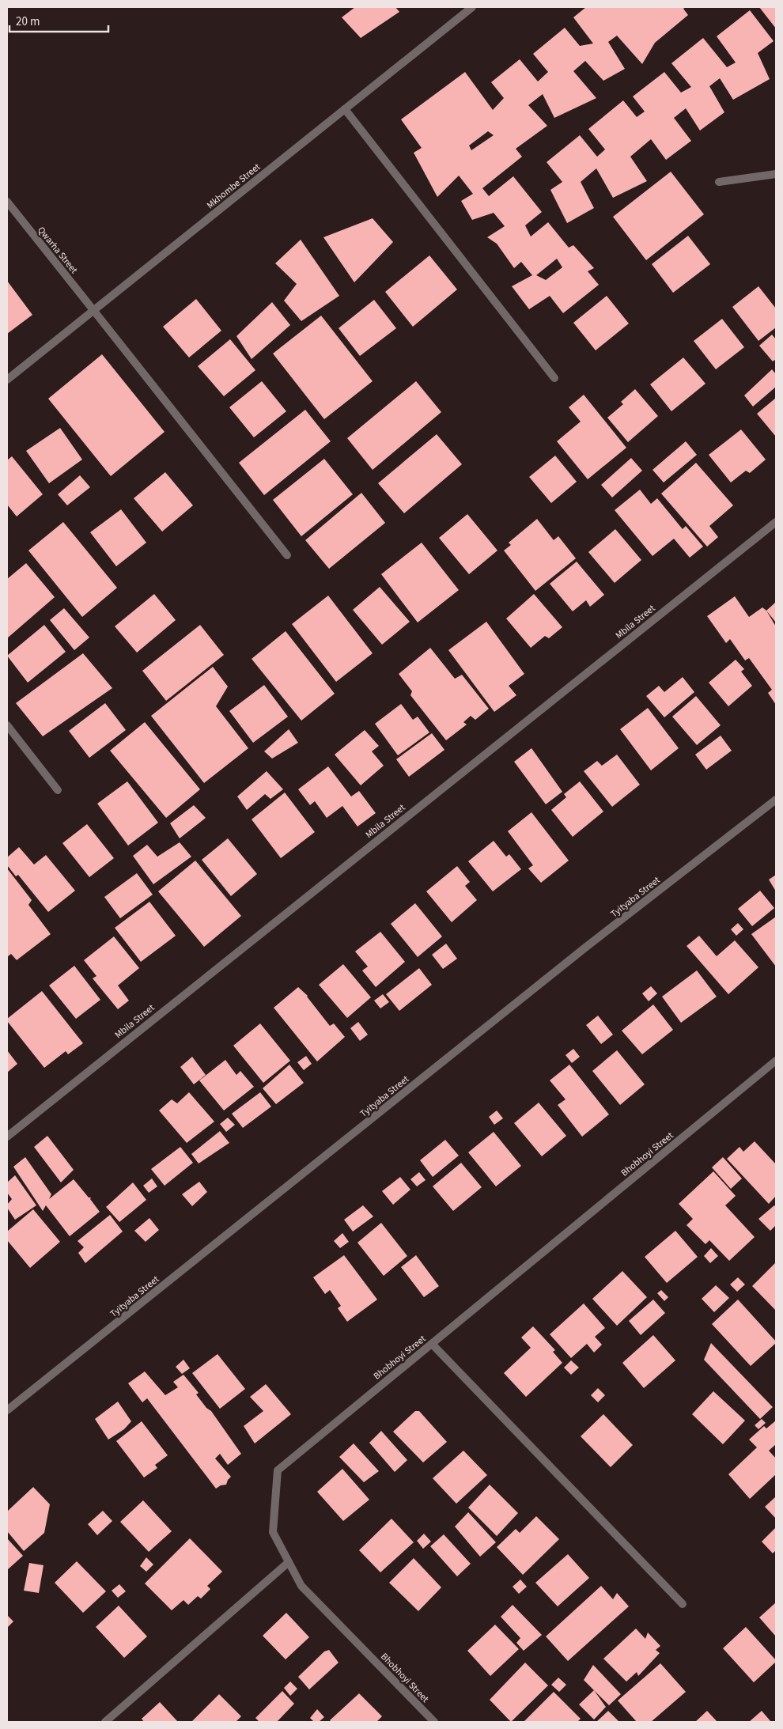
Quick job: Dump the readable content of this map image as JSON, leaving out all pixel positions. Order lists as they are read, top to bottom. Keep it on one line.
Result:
{"streets":{"street":["Mkhombe Street","Qwarha Street","Mbila Street","Tyityaba Street","Bhobhoyi Street"]},"crossings":[["Mkhombe Street","Qwarha Street"]],"scale_bar":"20 m"}
